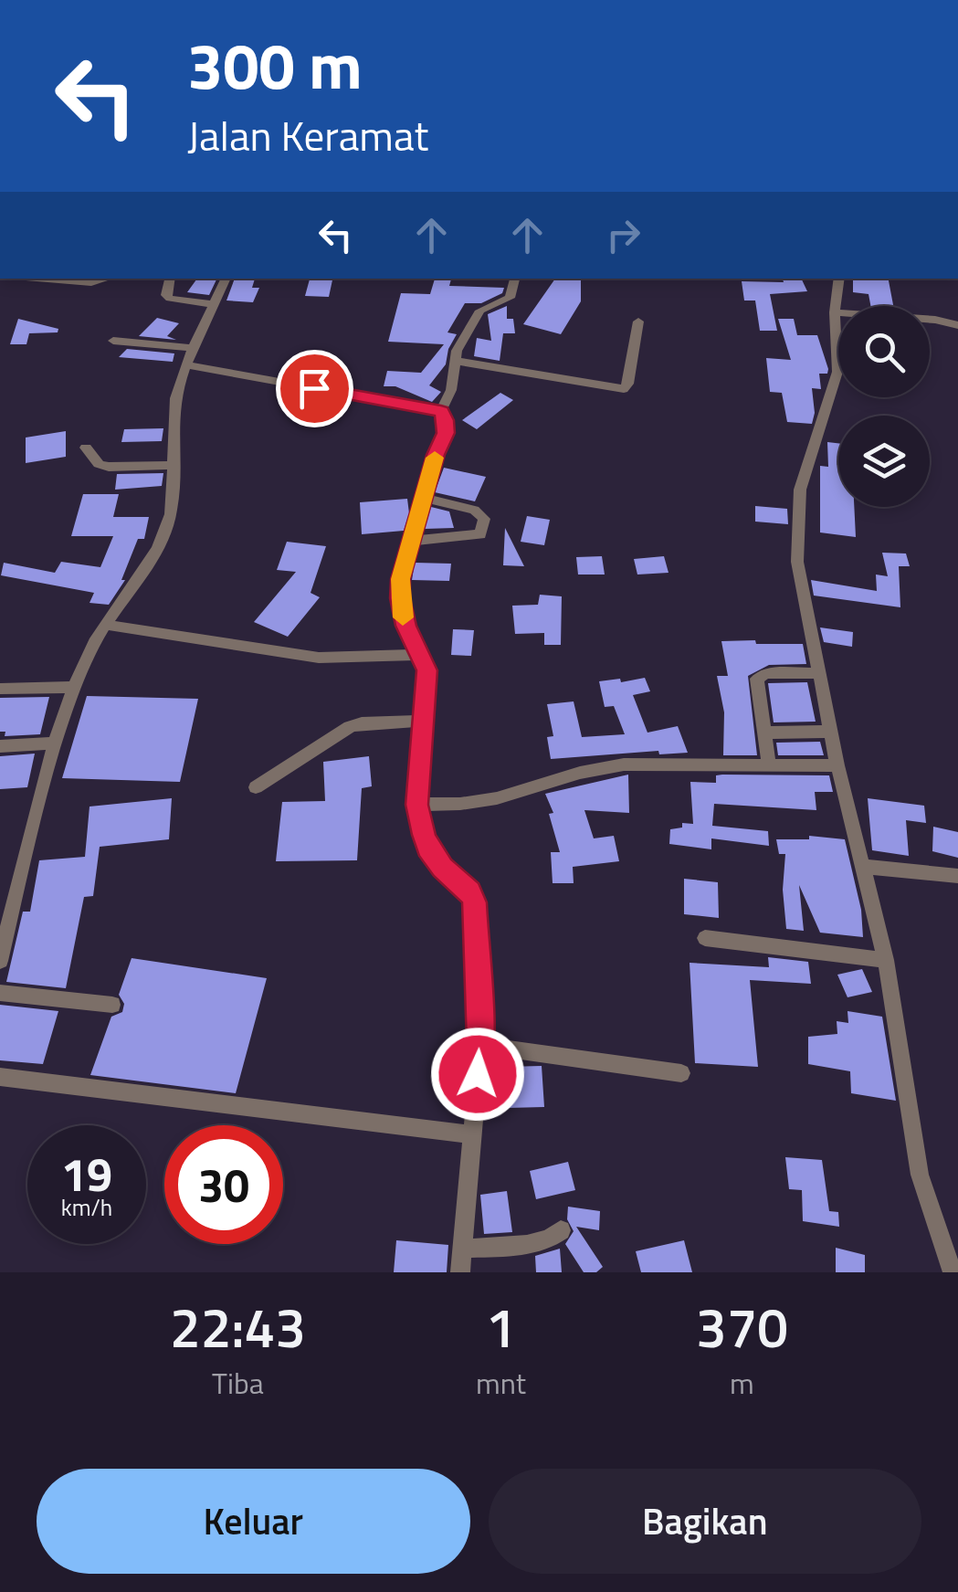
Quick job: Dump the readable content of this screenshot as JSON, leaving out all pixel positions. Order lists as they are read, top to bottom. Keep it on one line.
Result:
{"page":{"turn":["300 m","Jalan Keramat"],"speed":"19 km/h","limit":"30","eta":["22:43","Tiba","1","mnt","370","m"],"buttons":["Keluar","Bagikan"]}}
